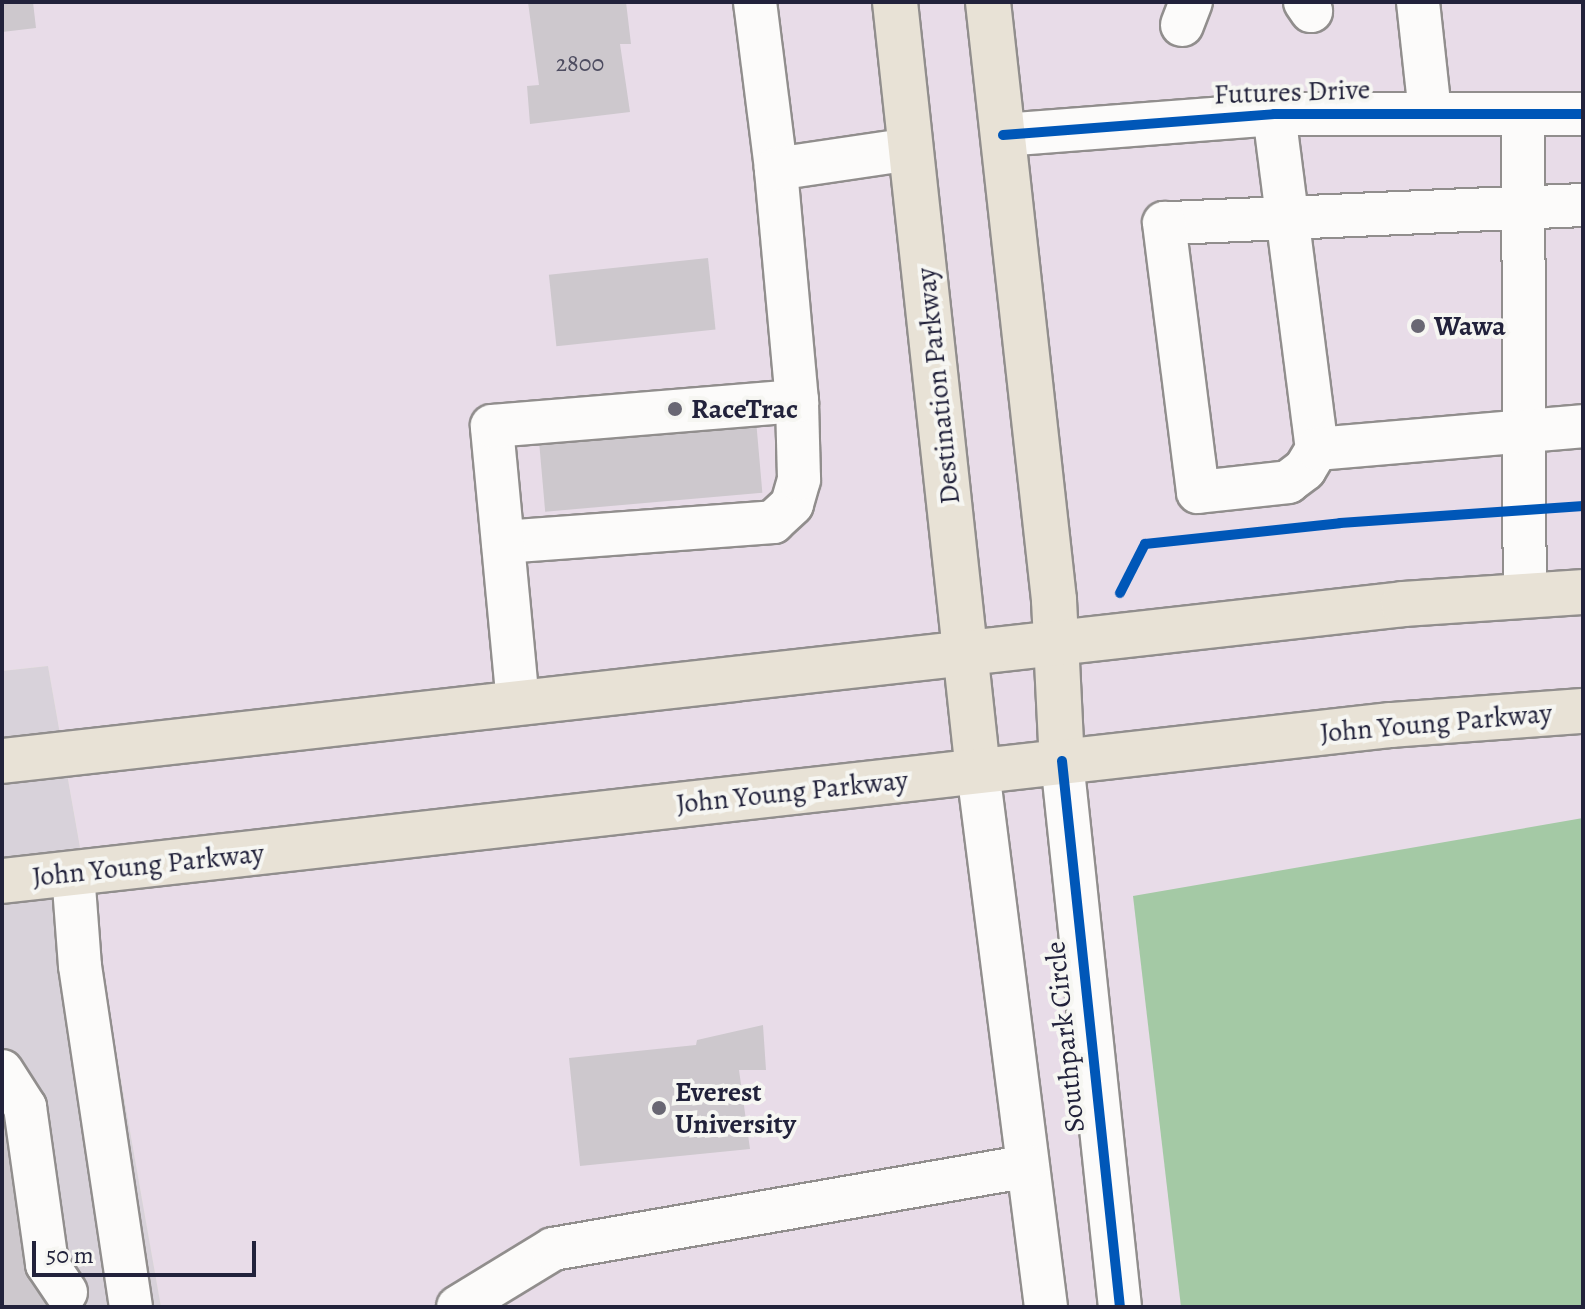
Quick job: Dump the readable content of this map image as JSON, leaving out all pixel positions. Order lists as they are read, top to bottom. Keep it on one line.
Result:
{"streets":{"main road":["Destination Parkway","John Young Parkway"],"street":["Futures Drive","Southpark Circle"]},"crossings":[["Destination Parkway","John Young Parkway"],["Destination Parkway","Southpark Circle"],["John Young Parkway","Southpark Circle"]],"places":["Wawa","RaceTrac","Everest University"],"house_numbers":["2800"],"scale_bar":"50 m"}
